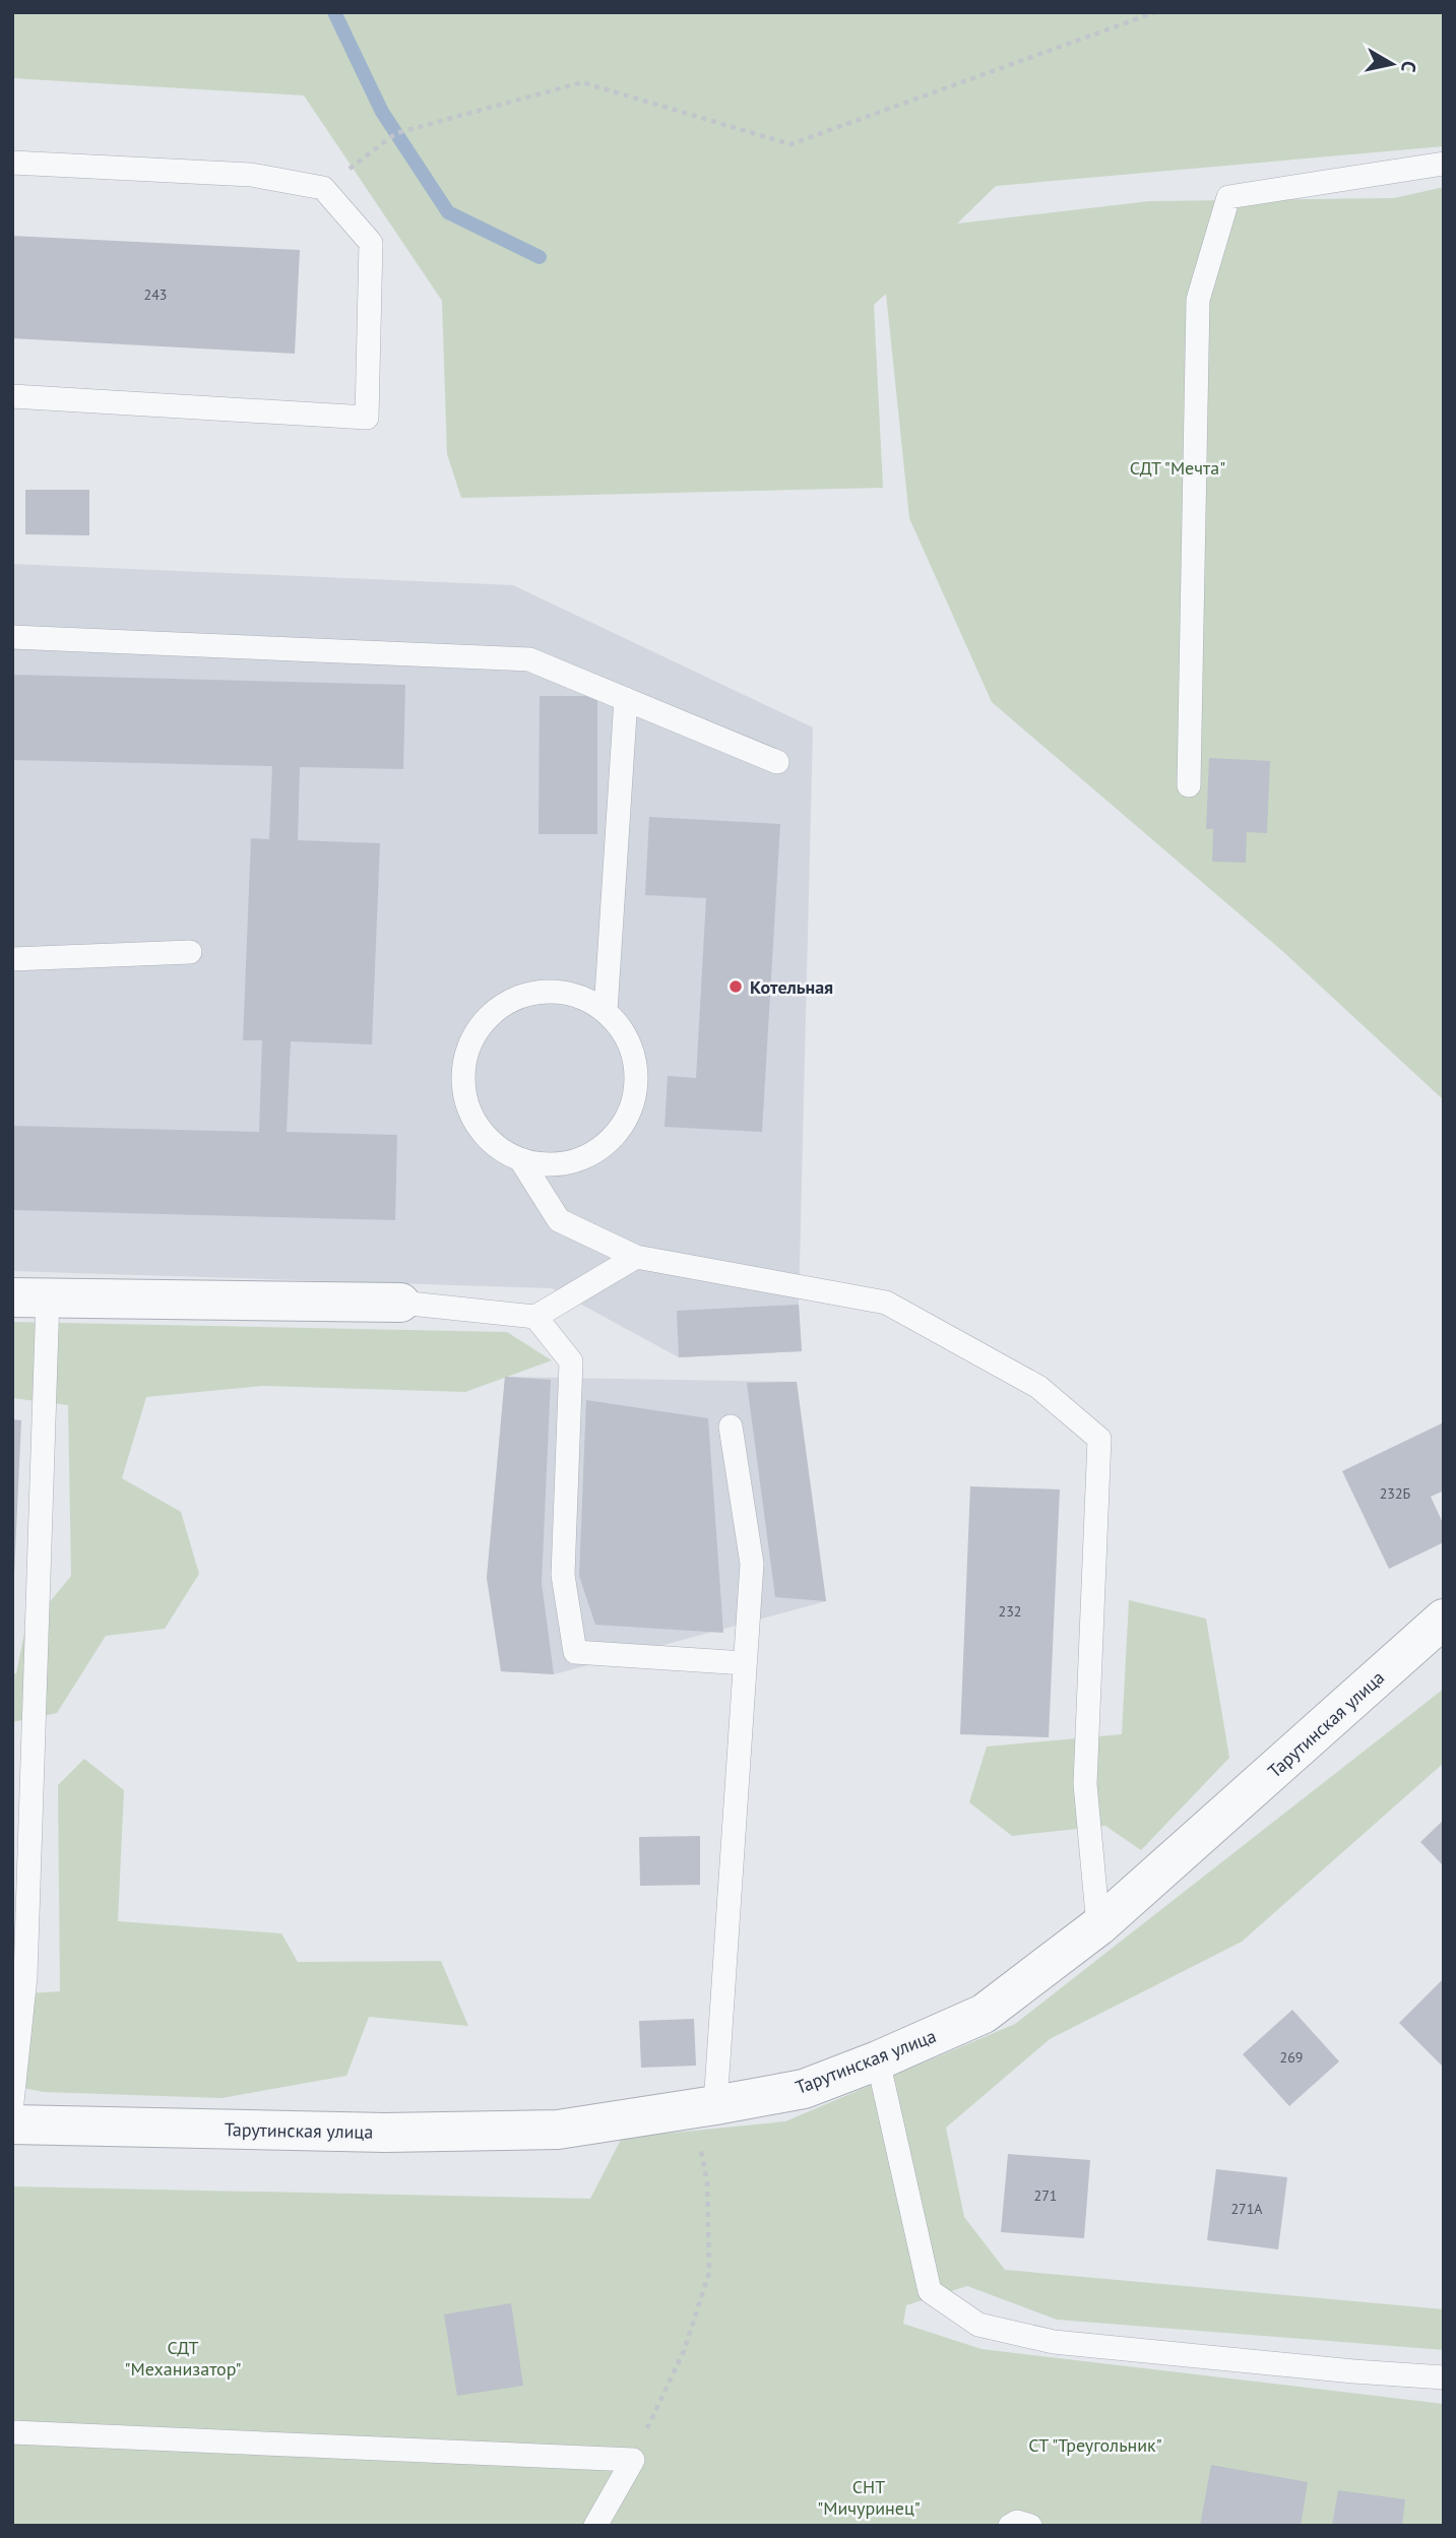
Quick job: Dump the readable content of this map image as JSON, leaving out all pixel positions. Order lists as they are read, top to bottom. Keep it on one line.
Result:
{"streets":{"street":["Тарутинская улица"]},"parks":["СДТ \"Мечта\"","СДТ \"Механизатор\"","СТ \"Треугольник\"","СНТ \"Мичуринец\""],"places":["Котельная"],"house_numbers":["243","232Б","232","269","271","271А"],"north":"right"}
